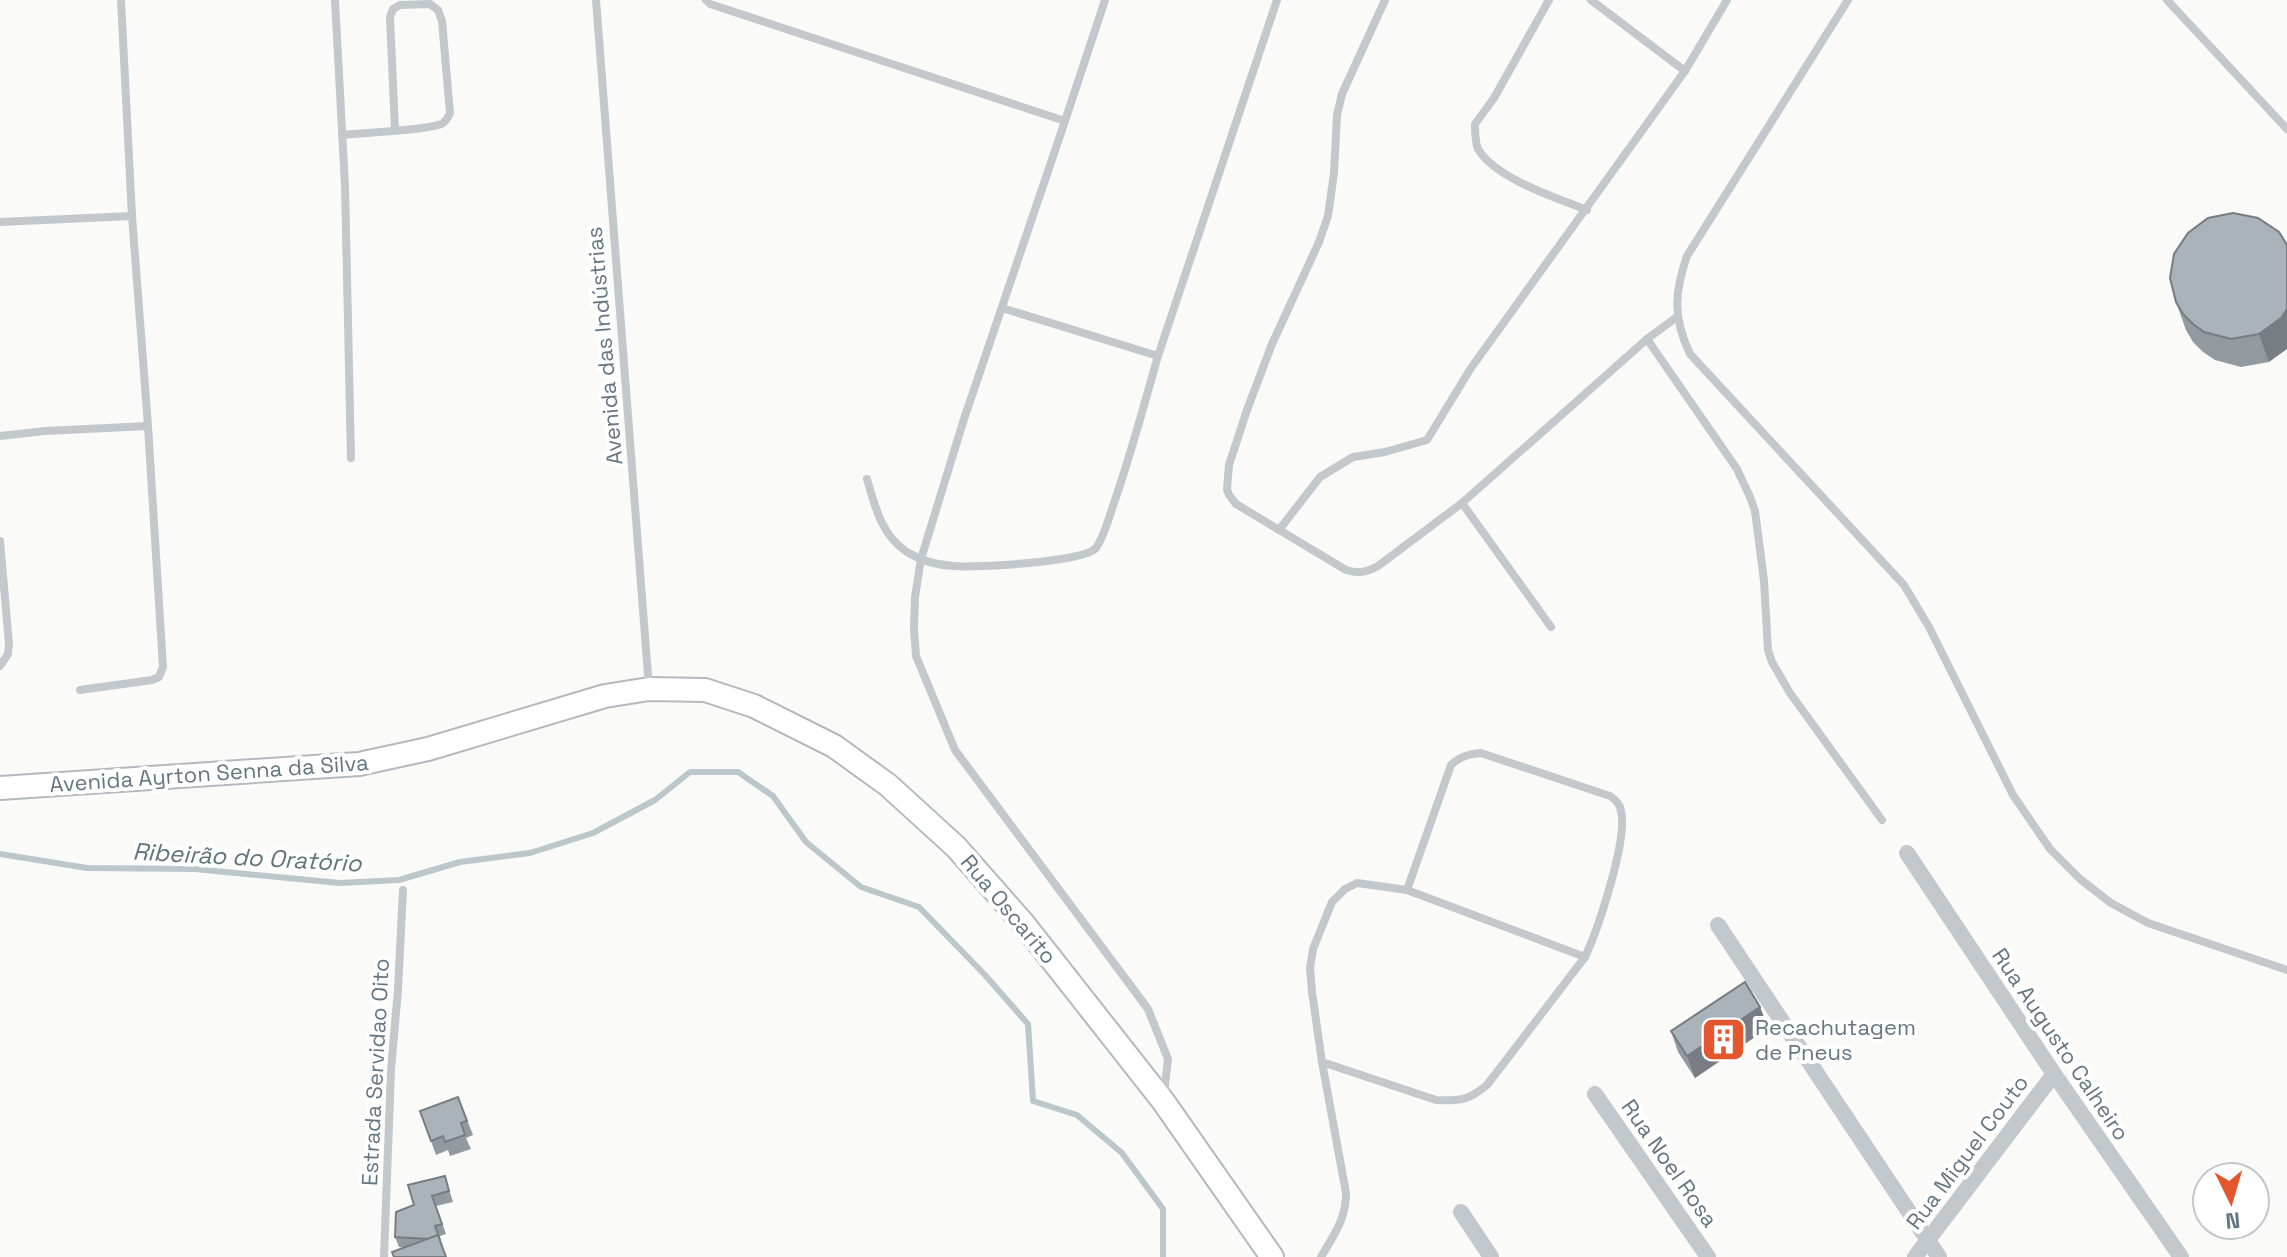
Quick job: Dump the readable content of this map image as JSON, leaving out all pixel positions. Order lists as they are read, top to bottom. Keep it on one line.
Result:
{"streets":{"main road":["Avenida Ayrton Senna da Silva","Rua Oscarito"],"street":["Rua Augusto Calheiro","Rua Miguel Couto","Rua Noel Rosa"],"lane":["Avenida das Indústrias","Estrada Servidao Oito"]},"crossings":[["Avenida das Indústrias","Avenida Ayrton Senna da Silva"],["Avenida das Indústrias","Rua Oscarito"],["Avenida Ayrton Senna da Silva","Rua Oscarito"],["Rua Augusto Calheiro","Rua Miguel Couto"]],"water":["Ribeirão do Oratório"],"places":{"building":["Recachutagem de Pneus"]},"north":"bottom"}
